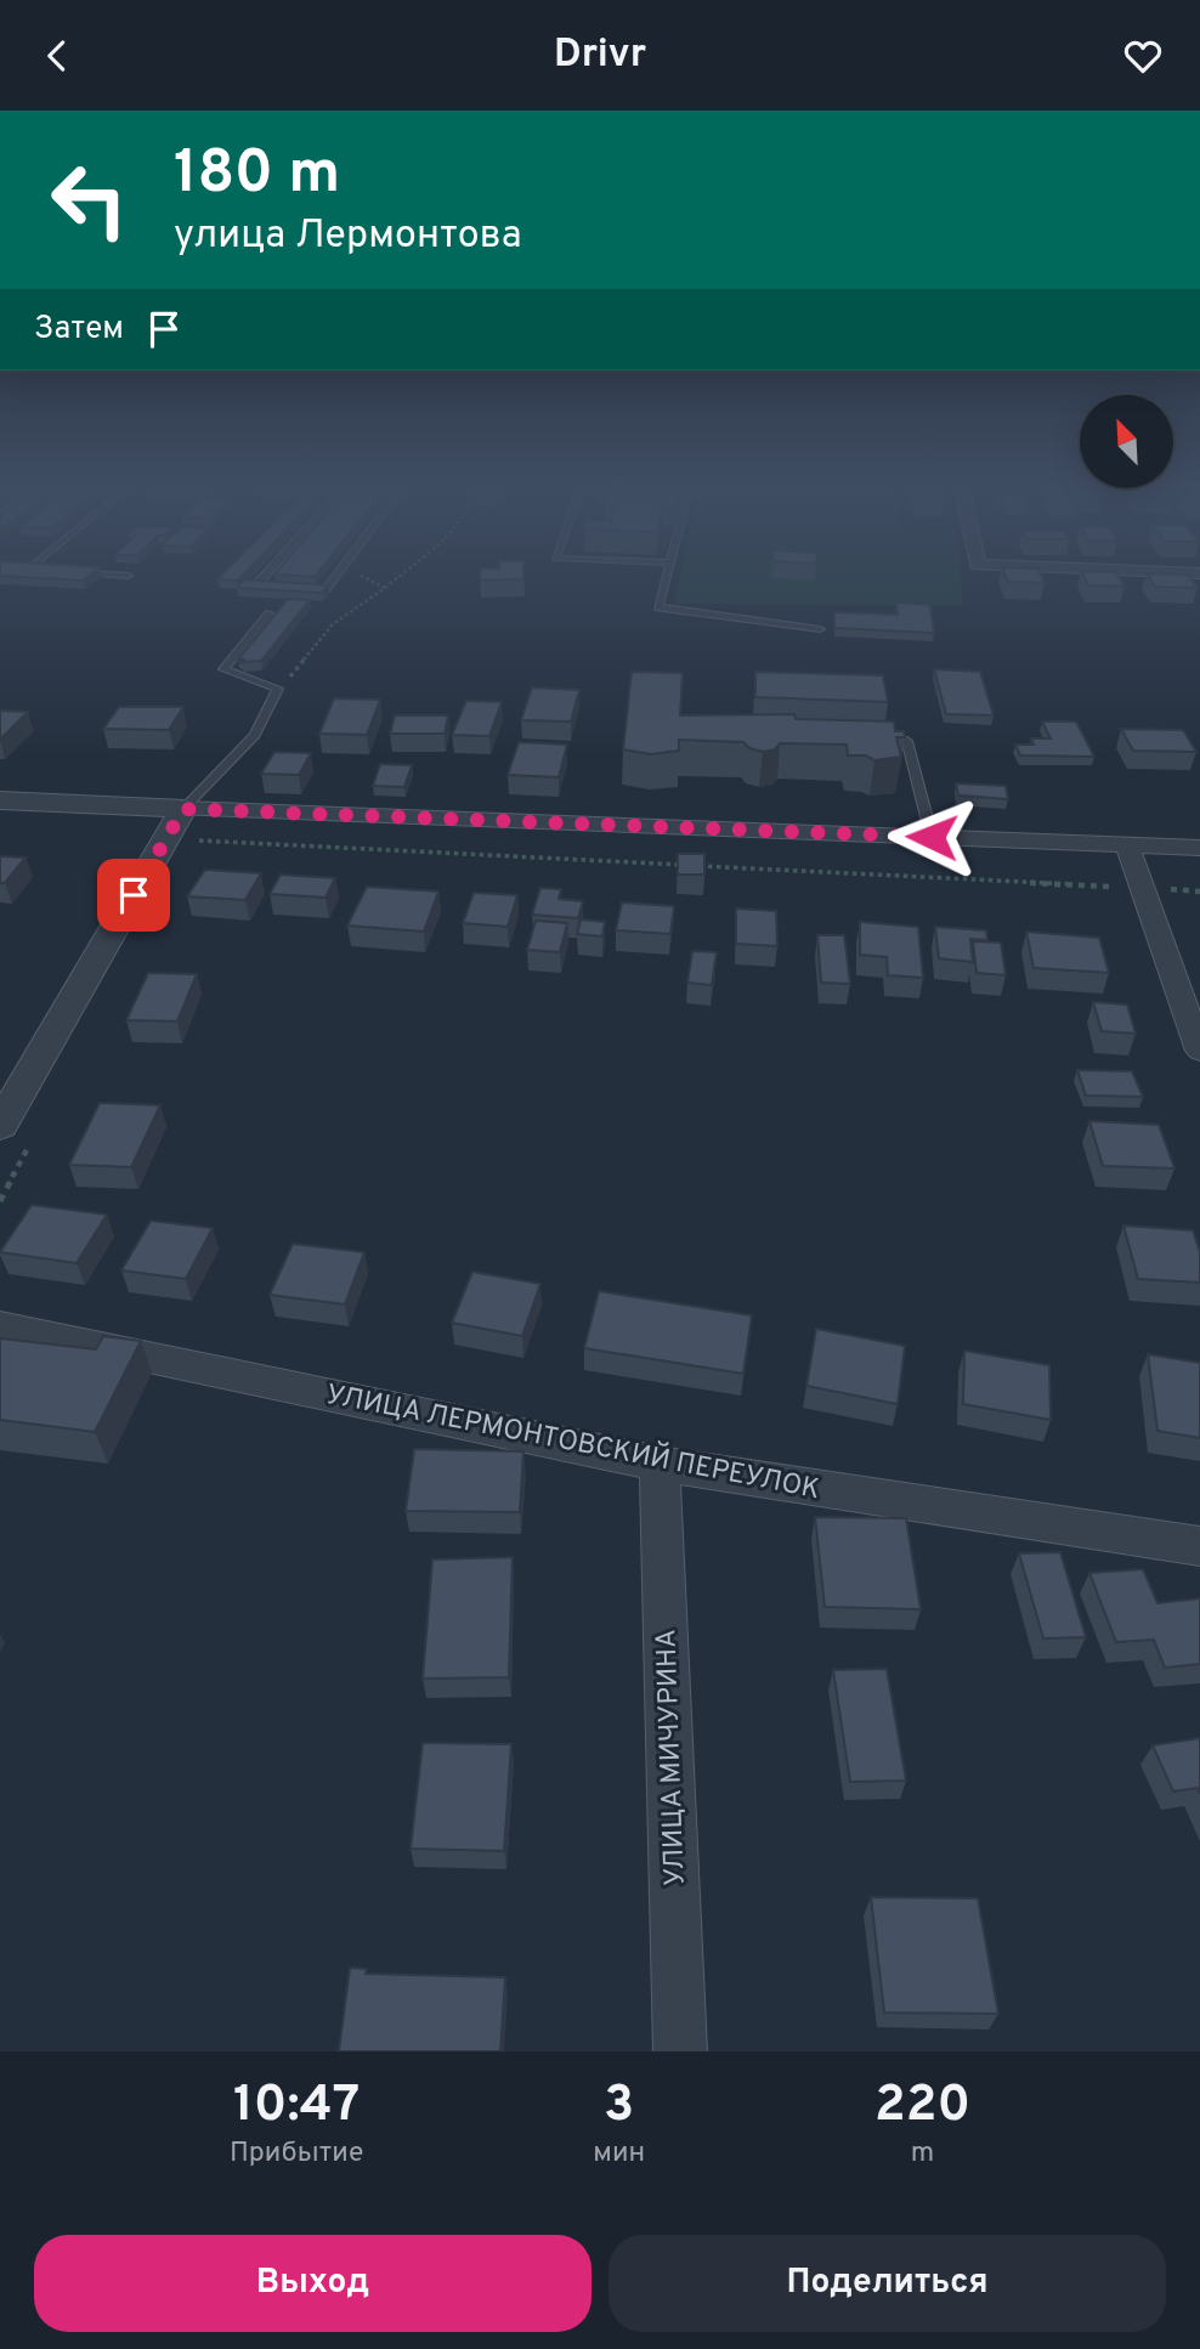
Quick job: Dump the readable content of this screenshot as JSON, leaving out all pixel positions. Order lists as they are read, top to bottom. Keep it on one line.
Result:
{"streets":{"street":["УЛИЦА ЛЕРМОНТОВСКИЙ ПЕРЕУЛОК","УЛИЦА МИЧУРИНА"]},"crossings":[["УЛИЦА ЛЕРМОНТОВСКИЙ ПЕРЕУЛОК","УЛИЦА МИЧУРИНА"]],"north":"top left","page":{"header":"Drivr","turn":["180 m","улица Лермонтова"],"then":"Затем","eta":["10:47","Прибытие","3","мин","220","m"],"buttons":["Выход","Поделиться"]}}
